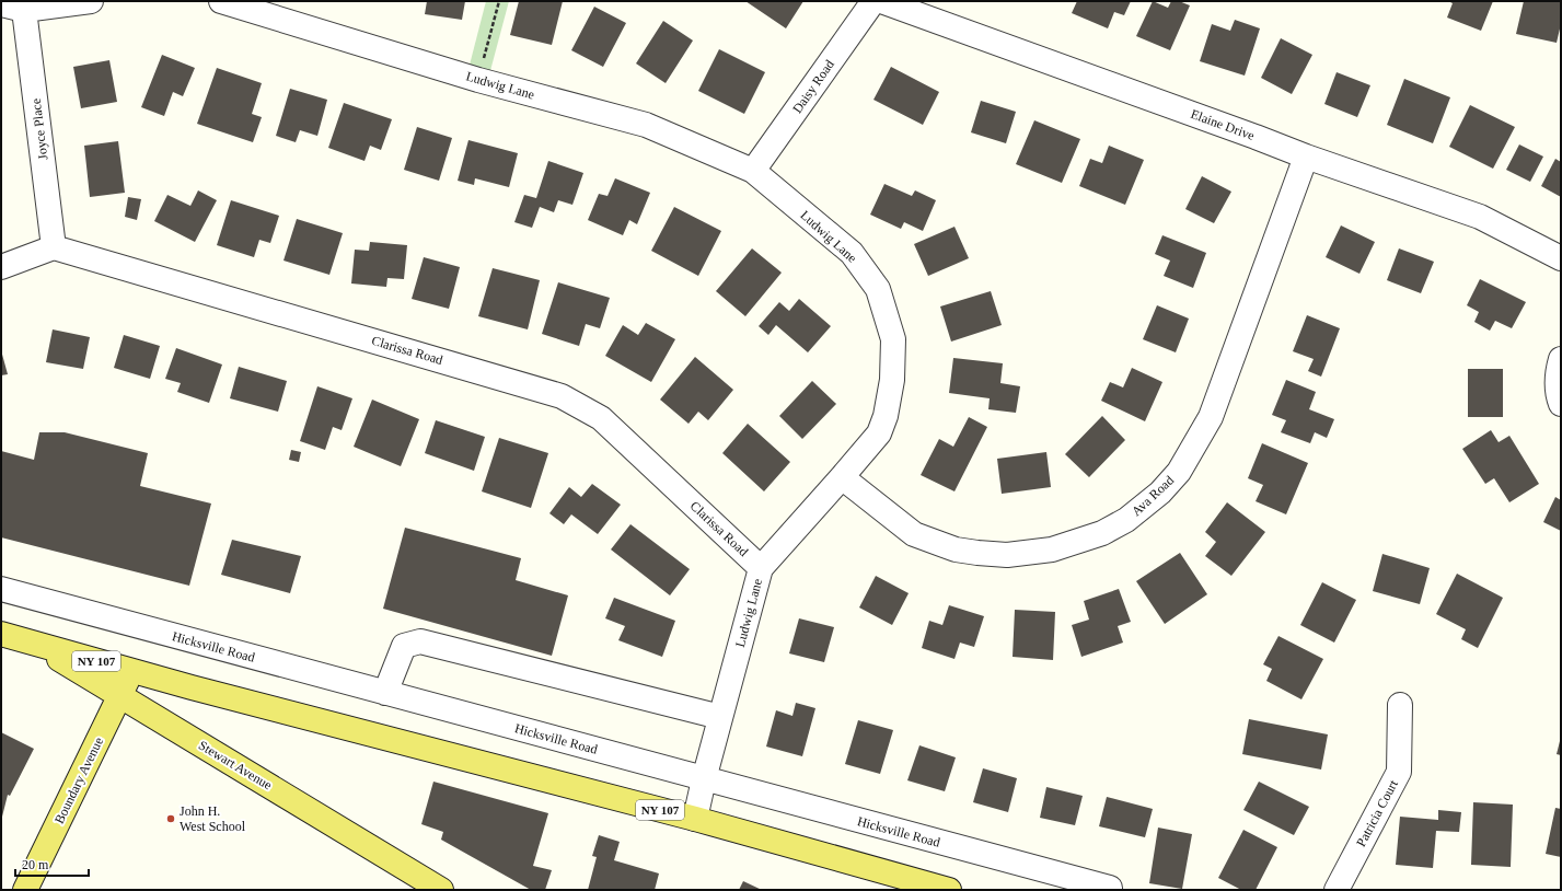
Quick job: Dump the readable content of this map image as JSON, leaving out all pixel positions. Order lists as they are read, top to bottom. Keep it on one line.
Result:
{"streets":{"main road":["NY 107","Stewart Avenue","Boundary Avenue"],"street":["Ludwig Lane","Daisy Road","Elaine Drive","Joyce Place","Clarissa Road","Ava Road","Hicksville Road","Patricia Court"]},"crossings":[["Ludwig Lane","Daisy Road"],["Ludwig Lane","Clarissa Road"],["Ludwig Lane","Ava Road"],["Ludwig Lane","Hicksville Road"],["Ludwig Lane","NY 107"],["Elaine Drive","Ava Road"],["Joyce Place","Clarissa Road"],["NY 107","Stewart Avenue"],["NY 107","Boundary Avenue"],["Stewart Avenue","Boundary Avenue"]],"places":["John H. West School"],"scale_bar":"20 m"}
